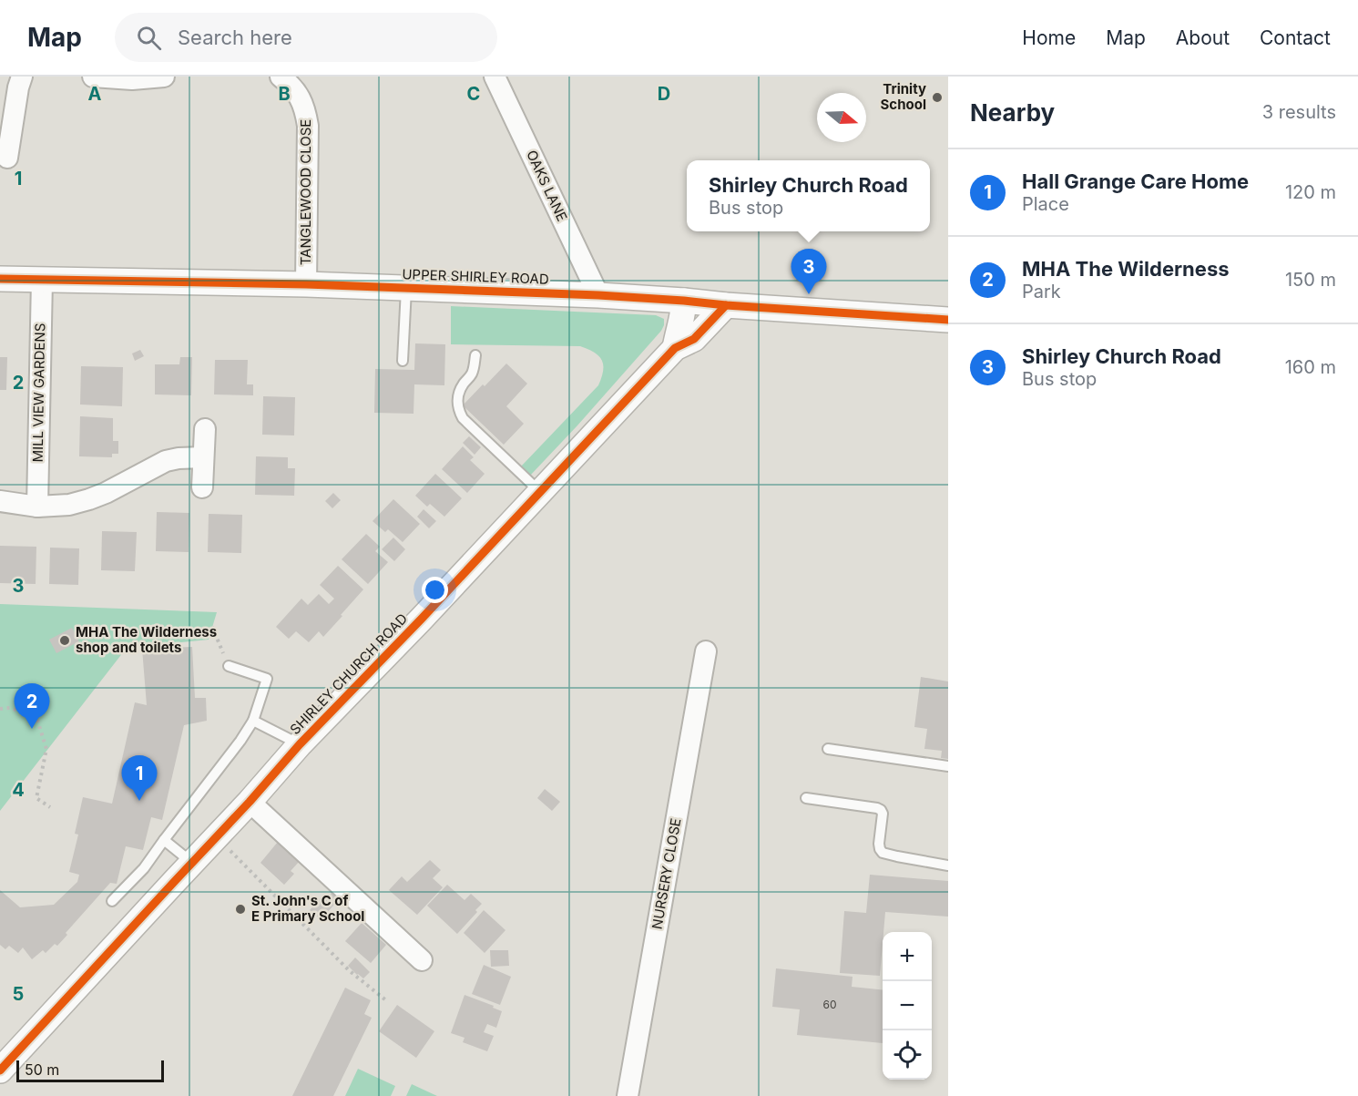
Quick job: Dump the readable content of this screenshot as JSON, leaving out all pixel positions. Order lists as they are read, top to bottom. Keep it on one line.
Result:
{"streets":{"street":["OAKS LANE","TANGLEWOOD CLOSE","UPPER SHIRLEY ROAD","MILL VIEW GARDENS","SHIRLEY CHURCH ROAD","NURSERY CLOSE"]},"crossings":[["OAKS LANE","UPPER SHIRLEY ROAD"],["TANGLEWOOD CLOSE","UPPER SHIRLEY ROAD"],["UPPER SHIRLEY ROAD","MILL VIEW GARDENS"],["UPPER SHIRLEY ROAD","SHIRLEY CHURCH ROAD"]],"places":["Trinity School","MHA The Wilderness shop and toilets","St. John's C of E Primary School"],"house_numbers":["60"],"scale_bar":"50 m","north":"right","page":{"header":"Map","search":"Search here","nav":["Home","Map","About","Contact"],"heading":["Nearby","3 results"],"list":[{"mark":"1","name":"Hall Grange Care Home","note":"Place","value":"120 m"},{"mark":"2","name":"MHA The Wilderness","note":"Park","value":"150 m"},{"mark":"3","name":"Shirley Church Road","note":"Bus stop","value":"160 m"}],"popup":["Shirley Church Road","Bus stop"],"pins":["3","2","1"],"map_buttons":["+","−"],"scale":"50 m"},"grid":{"columns":["A","B","C","D"],"rows":["1","2","3","4","5"]}}
